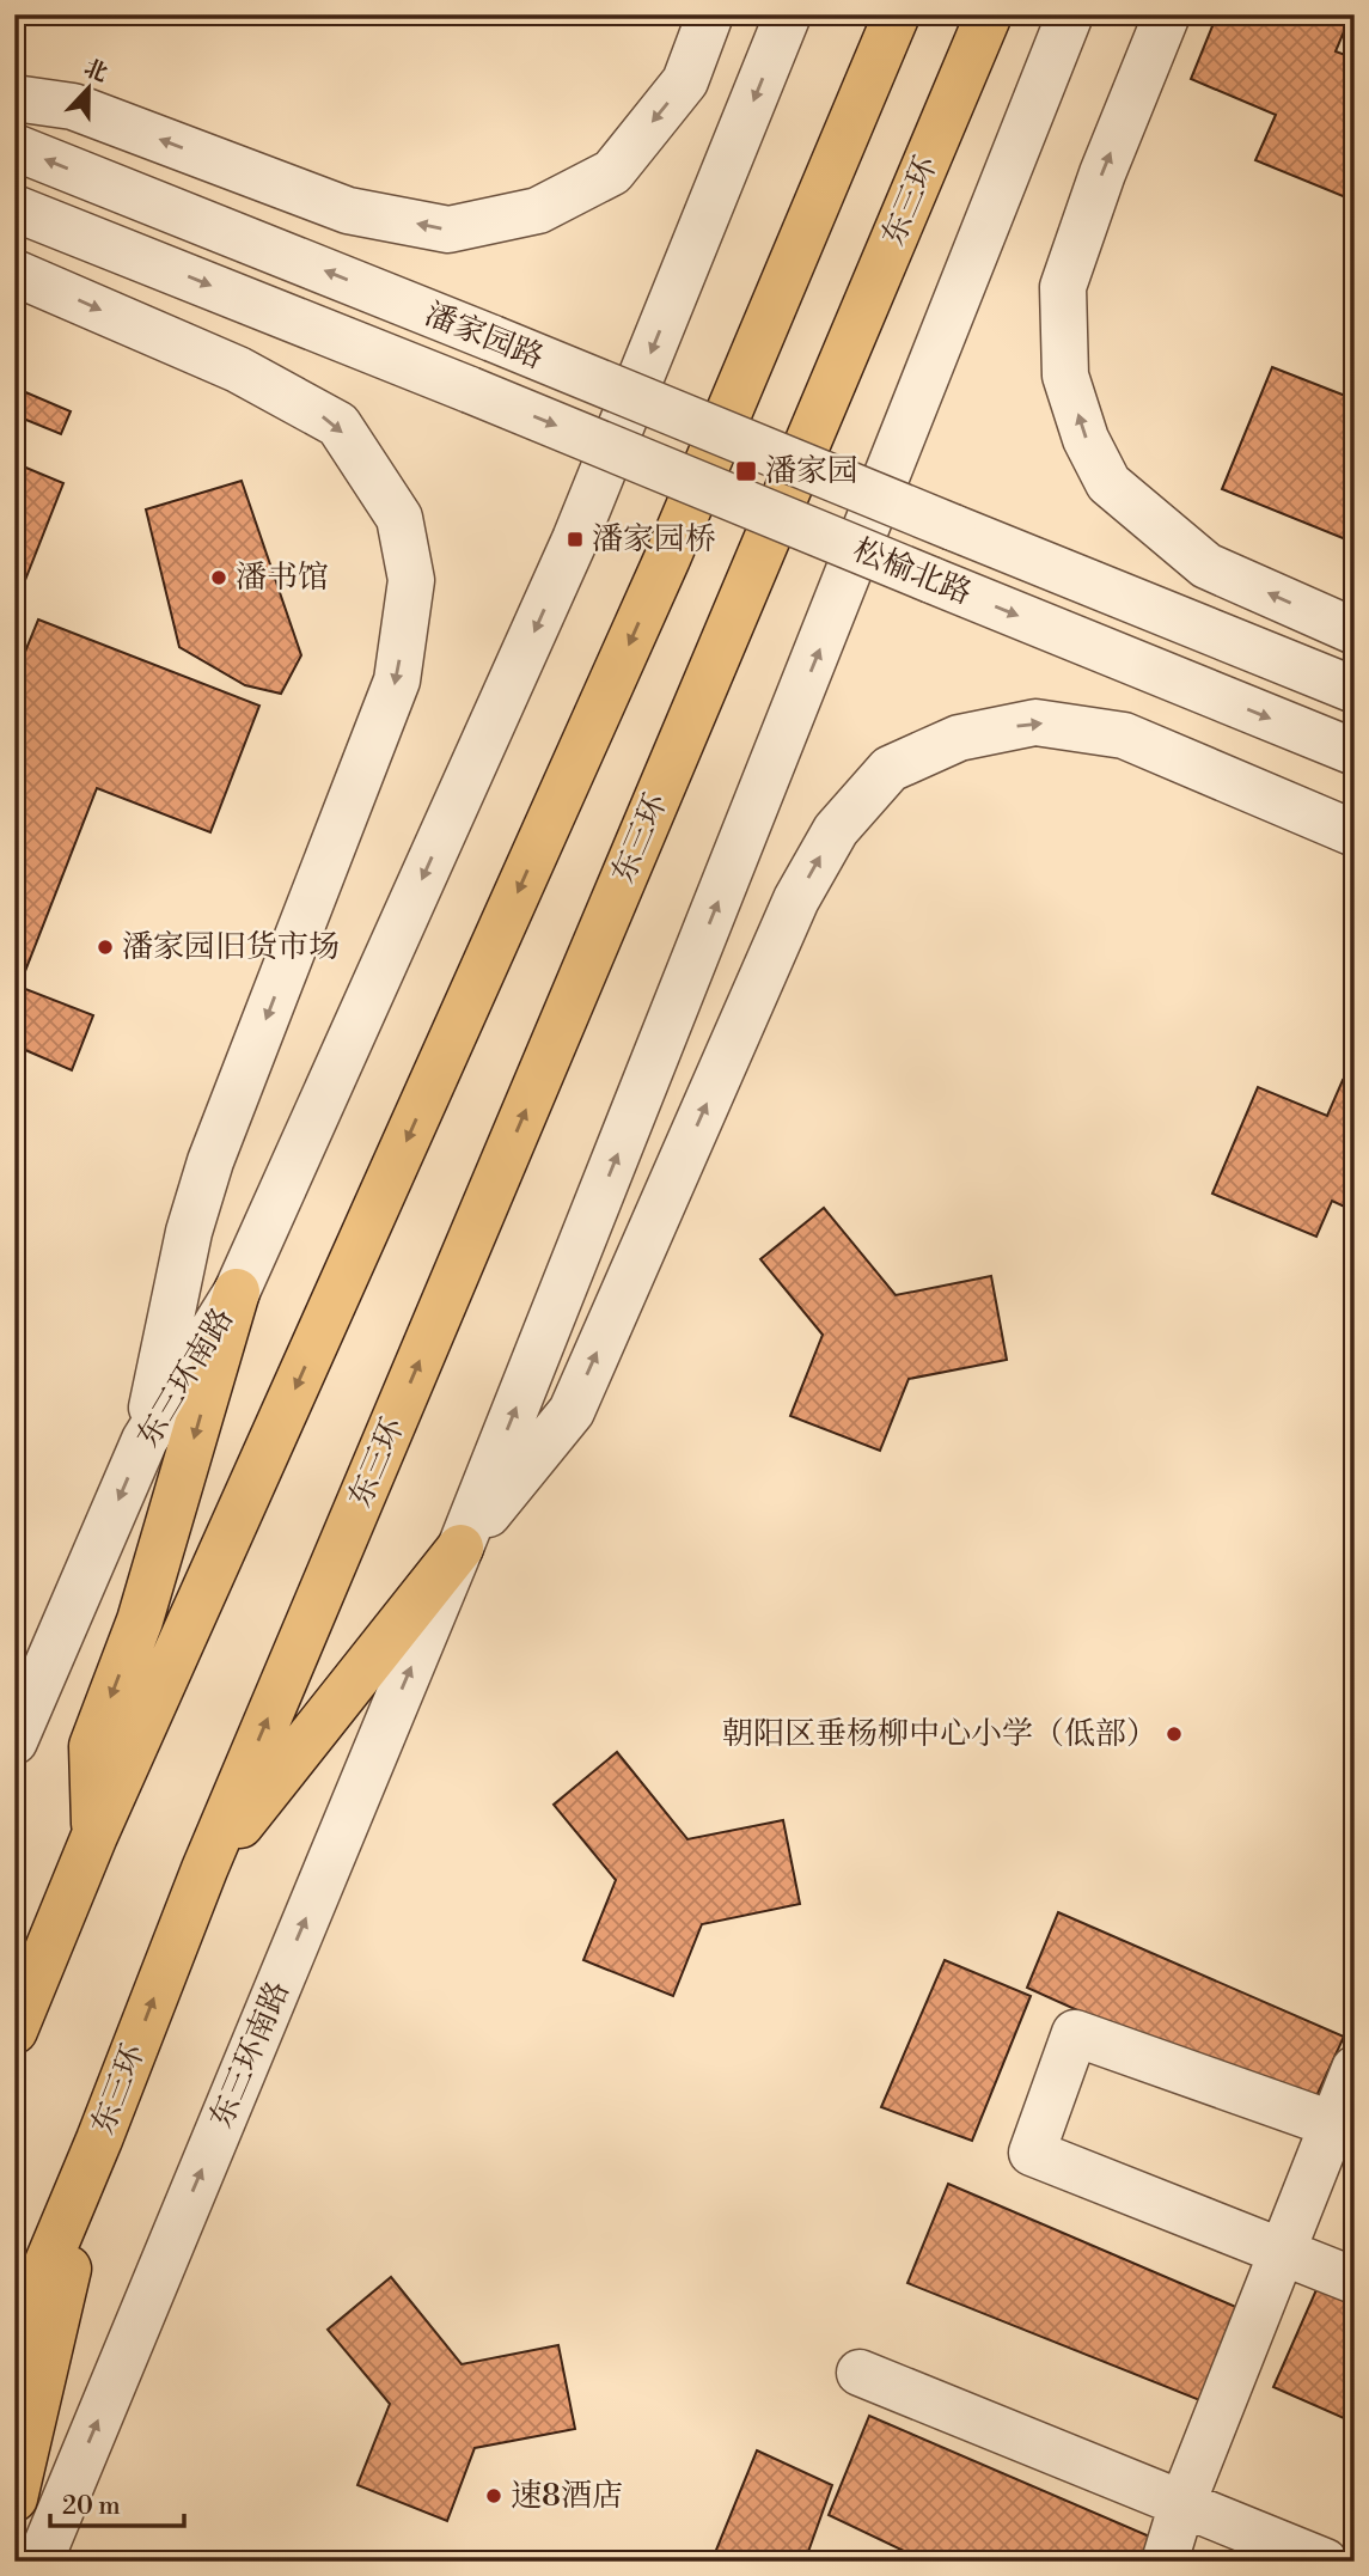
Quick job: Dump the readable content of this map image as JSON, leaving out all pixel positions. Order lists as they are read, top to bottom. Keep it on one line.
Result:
{"streets":{"highway":["东三环"],"street":["潘家园路","松榆北路","东三环南路"]},"crossings":[["潘家园路","松榆北路"]],"places":{"transit":["潘家园","潘家园桥"],"other":["潘书馆","潘家园旧货市场","朝阳区垂杨柳中心小学（低部）","速8酒店"]},"scale_bar":"20 m","north":"top"}
